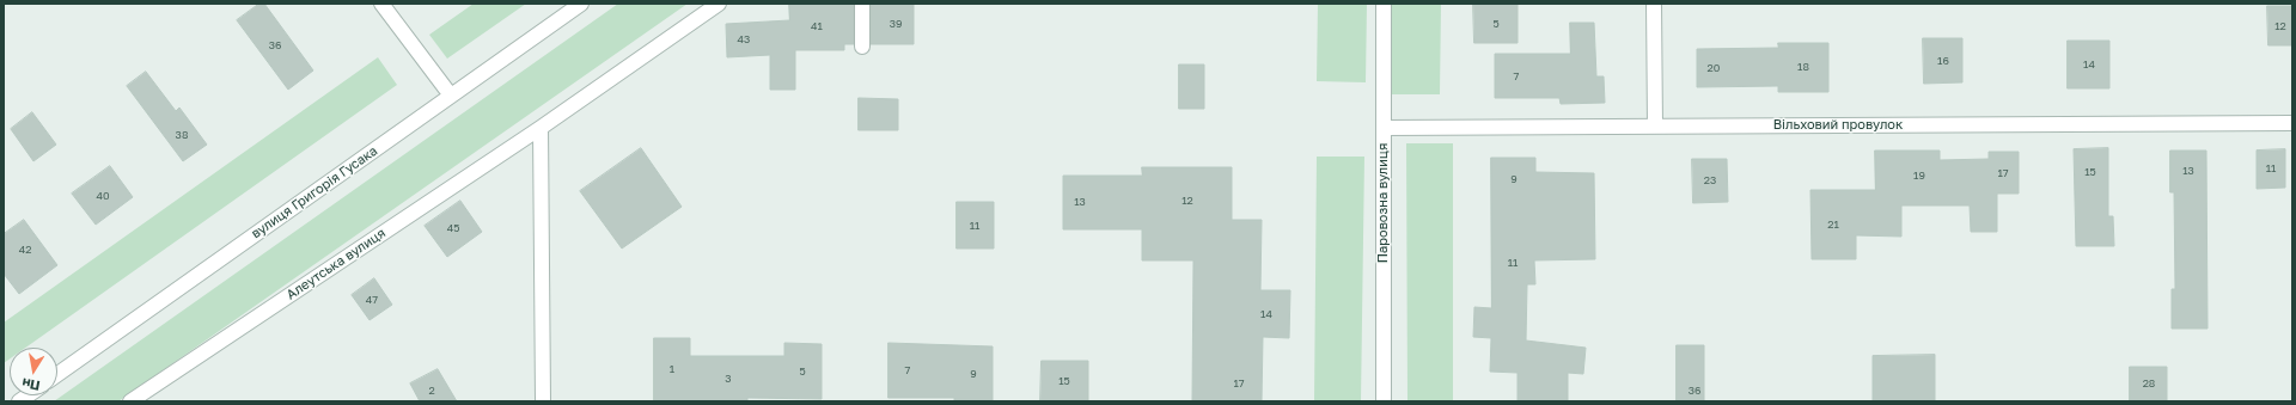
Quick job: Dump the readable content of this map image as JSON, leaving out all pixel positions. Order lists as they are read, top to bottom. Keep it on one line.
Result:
{"streets":{"street":["Вільховий провулок","вулиця Григорія Гусака","Паровозна вулиця","Алеутська вулиця"]},"crossings":[["Вільховий провулок","Паровозна вулиця"]],"house_numbers":["39","5","41","12","43","36","16","14","18","20","7","38","11","13","15","17","19","9","23","40","12","13","21","11","45","42","11","47","14","1","7","5","9","3","15","17","28","2","36"],"north":"bottom"}
